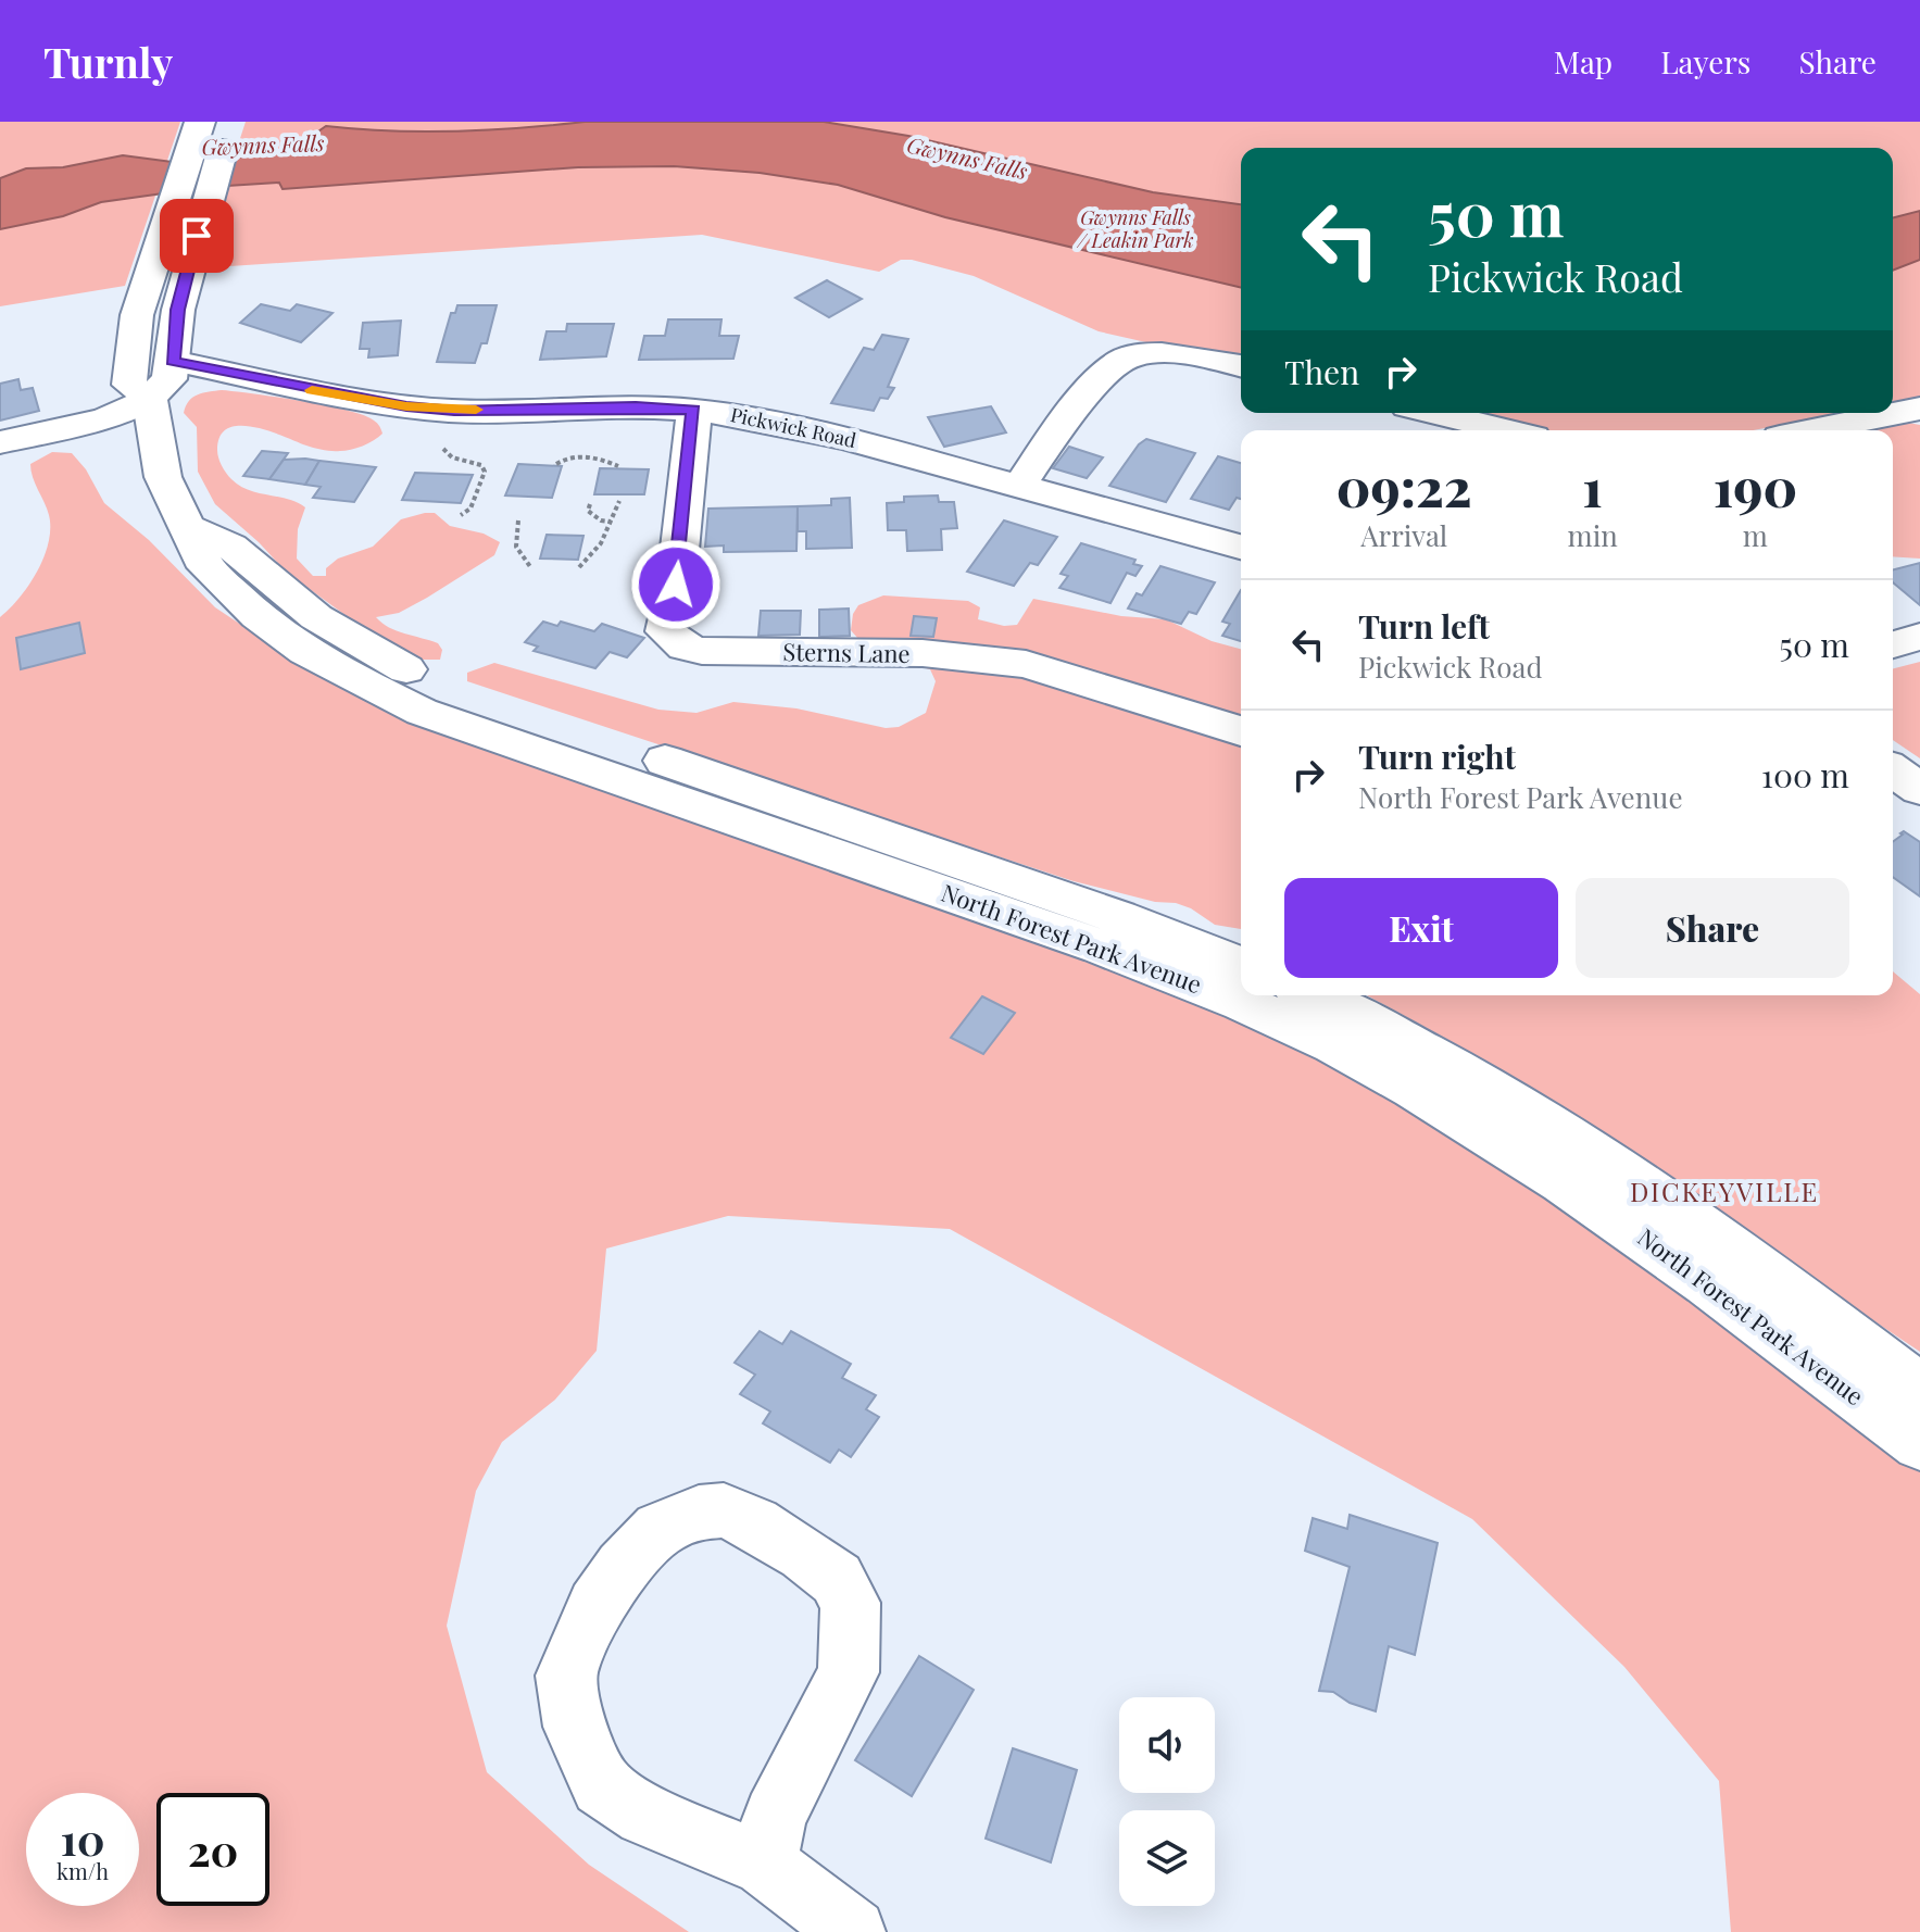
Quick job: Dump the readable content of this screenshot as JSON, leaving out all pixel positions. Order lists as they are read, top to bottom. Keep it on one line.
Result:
{"streets":{"main road":["Pickwick Road","Sterns Lane","North Forest Park Avenue"]},"crossings":[["Pickwick Road","Sterns Lane"]],"districts":["DICKEYVILLE"],"water":["Gwynns Falls"],"parks":["Gwynns Falls / Leakin Park"],"page":{"header":"Turnly","nav":["Map","Layers","Share"],"turn":["50 m","Pickwick Road"],"then":"Then","eta":["09:22","Arrival","1","min","190","m"],"list":[{"name":"Turn left","note":"Pickwick Road","value":"50 m"},{"name":"Turn right","note":"North Forest Park Avenue","value":"100 m"}],"buttons":["Exit","Share"],"speed":"10 km/h","limit":"20"}}
